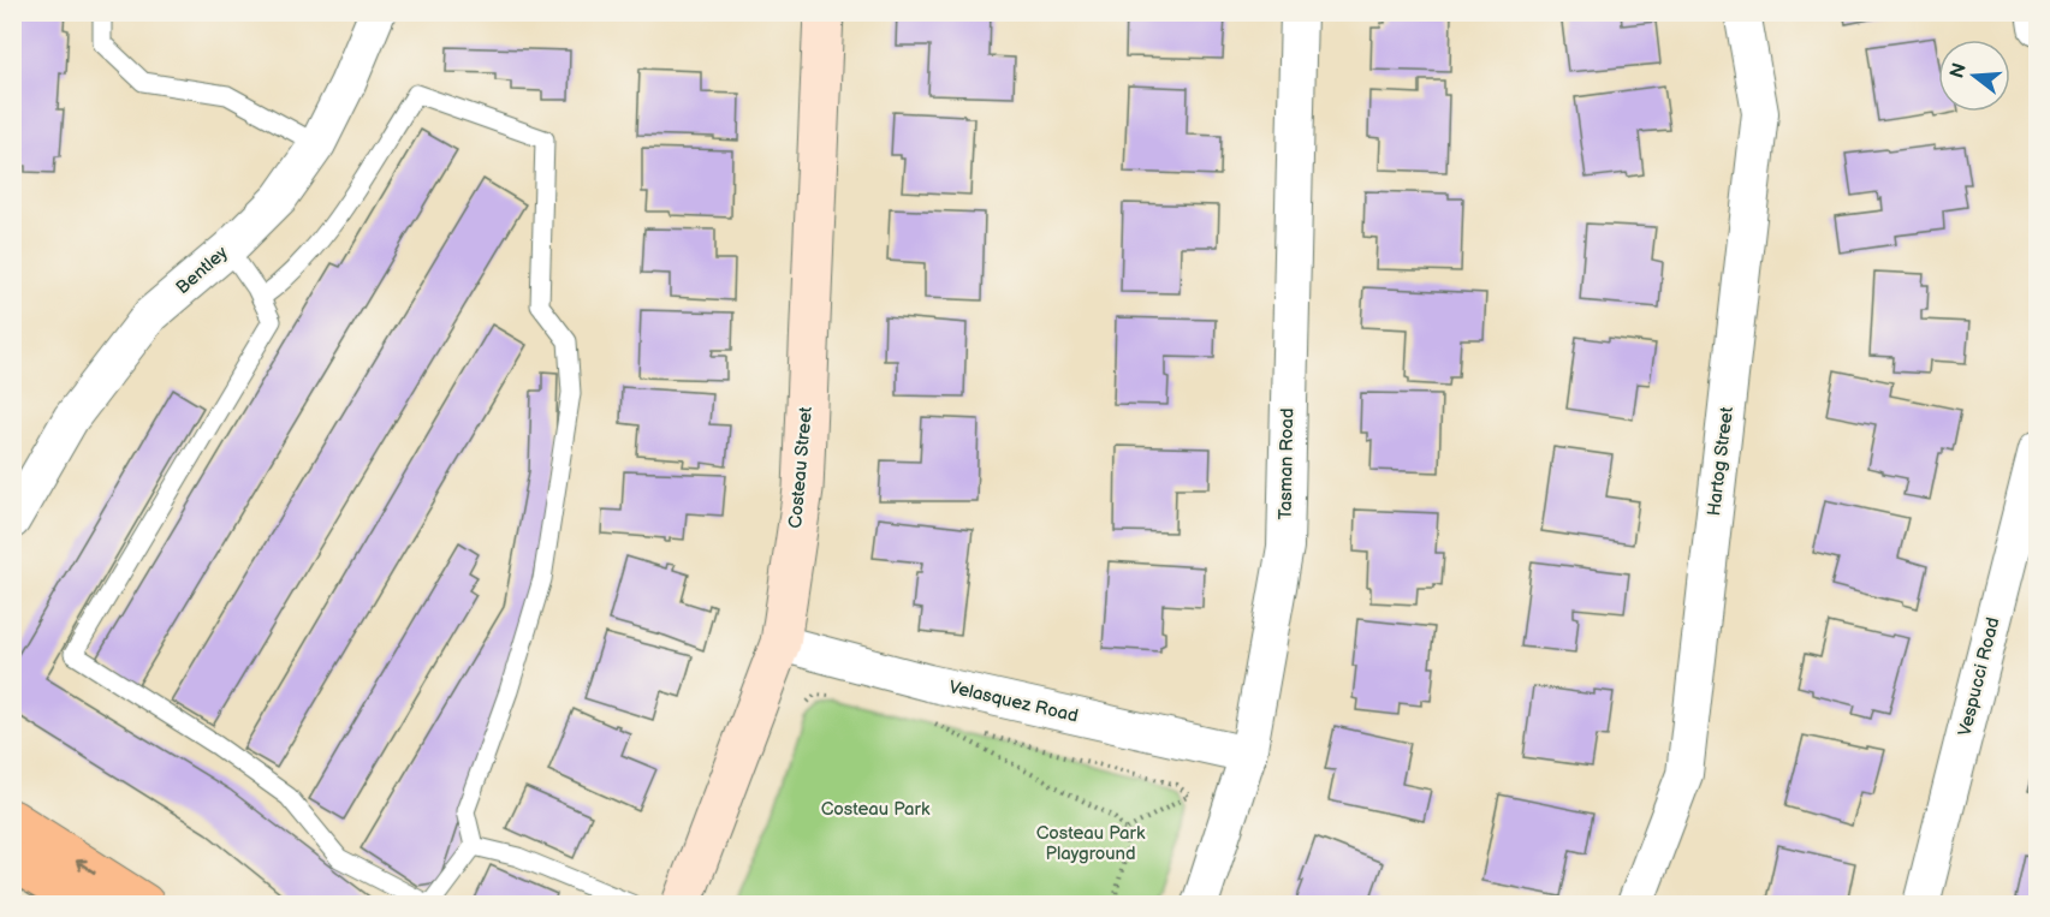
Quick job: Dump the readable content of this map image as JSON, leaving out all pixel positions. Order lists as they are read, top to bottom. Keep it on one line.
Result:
{"streets":{"street":["Bentley","Hartog Street","Tasman Road","Costeau Street","Vespucci Road","Velasquez Road"]},"crossings":[["Tasman Road","Velasquez Road"],["Costeau Street","Velasquez Road"]],"parks":["Costeau Park","Costeau Park Playground"],"north":"left"}
